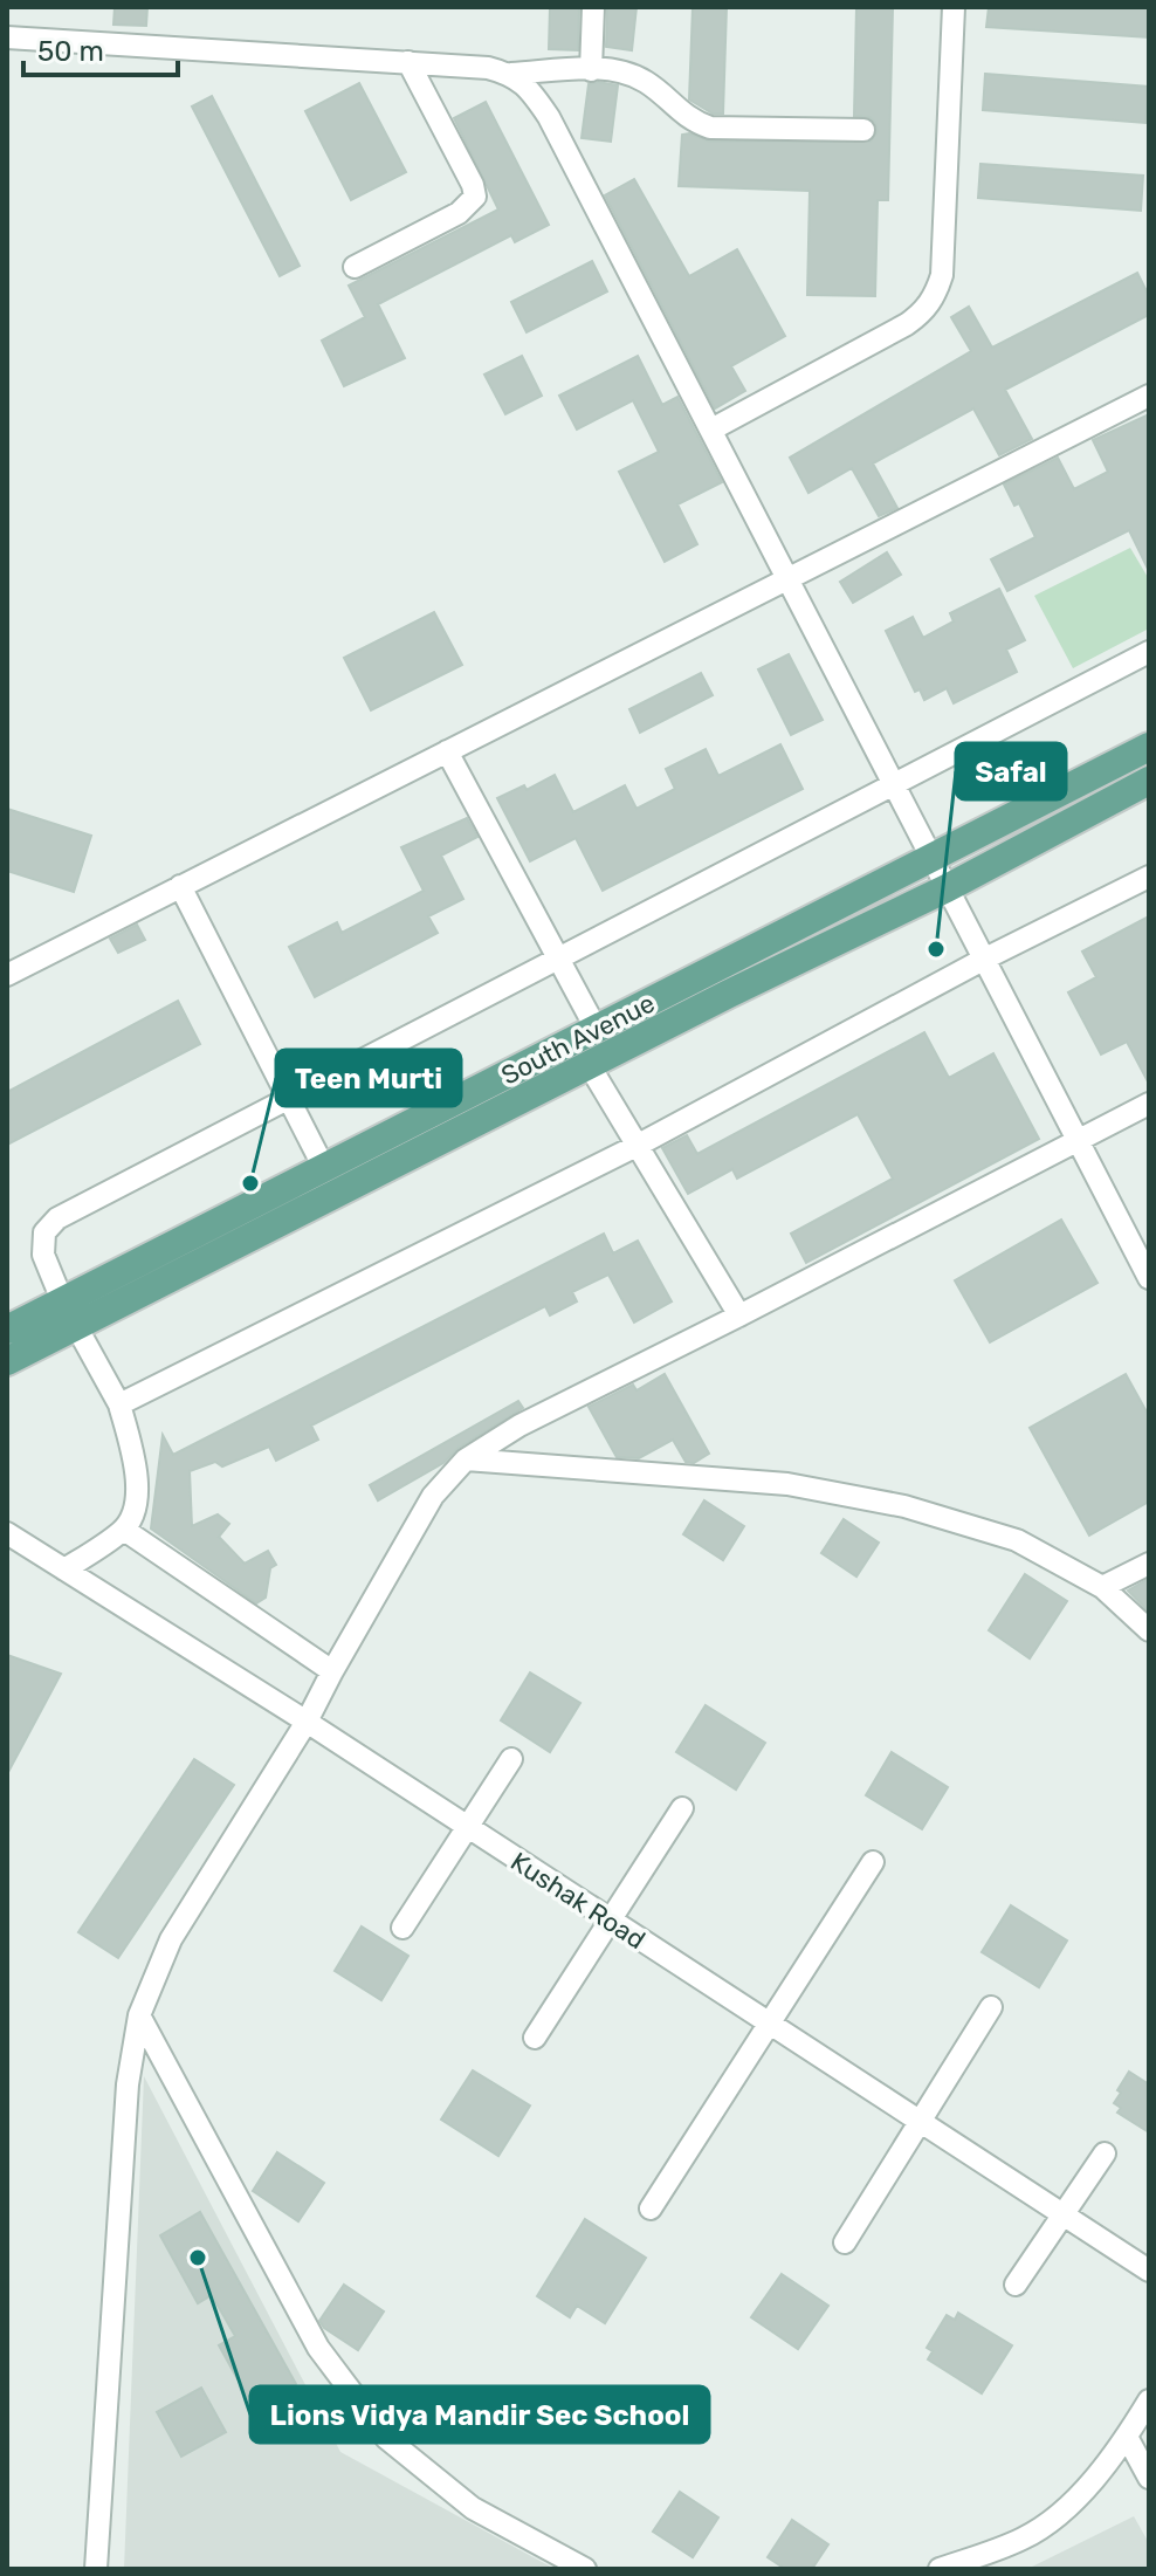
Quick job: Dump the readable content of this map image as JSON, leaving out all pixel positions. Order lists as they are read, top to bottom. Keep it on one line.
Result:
{"streets":{"main road":["South Avenue"],"street":["Kushak Road"]},"places":["Safal","Teen Murti","Lions Vidya Mandir Sec School"],"scale_bar":"50 m"}
